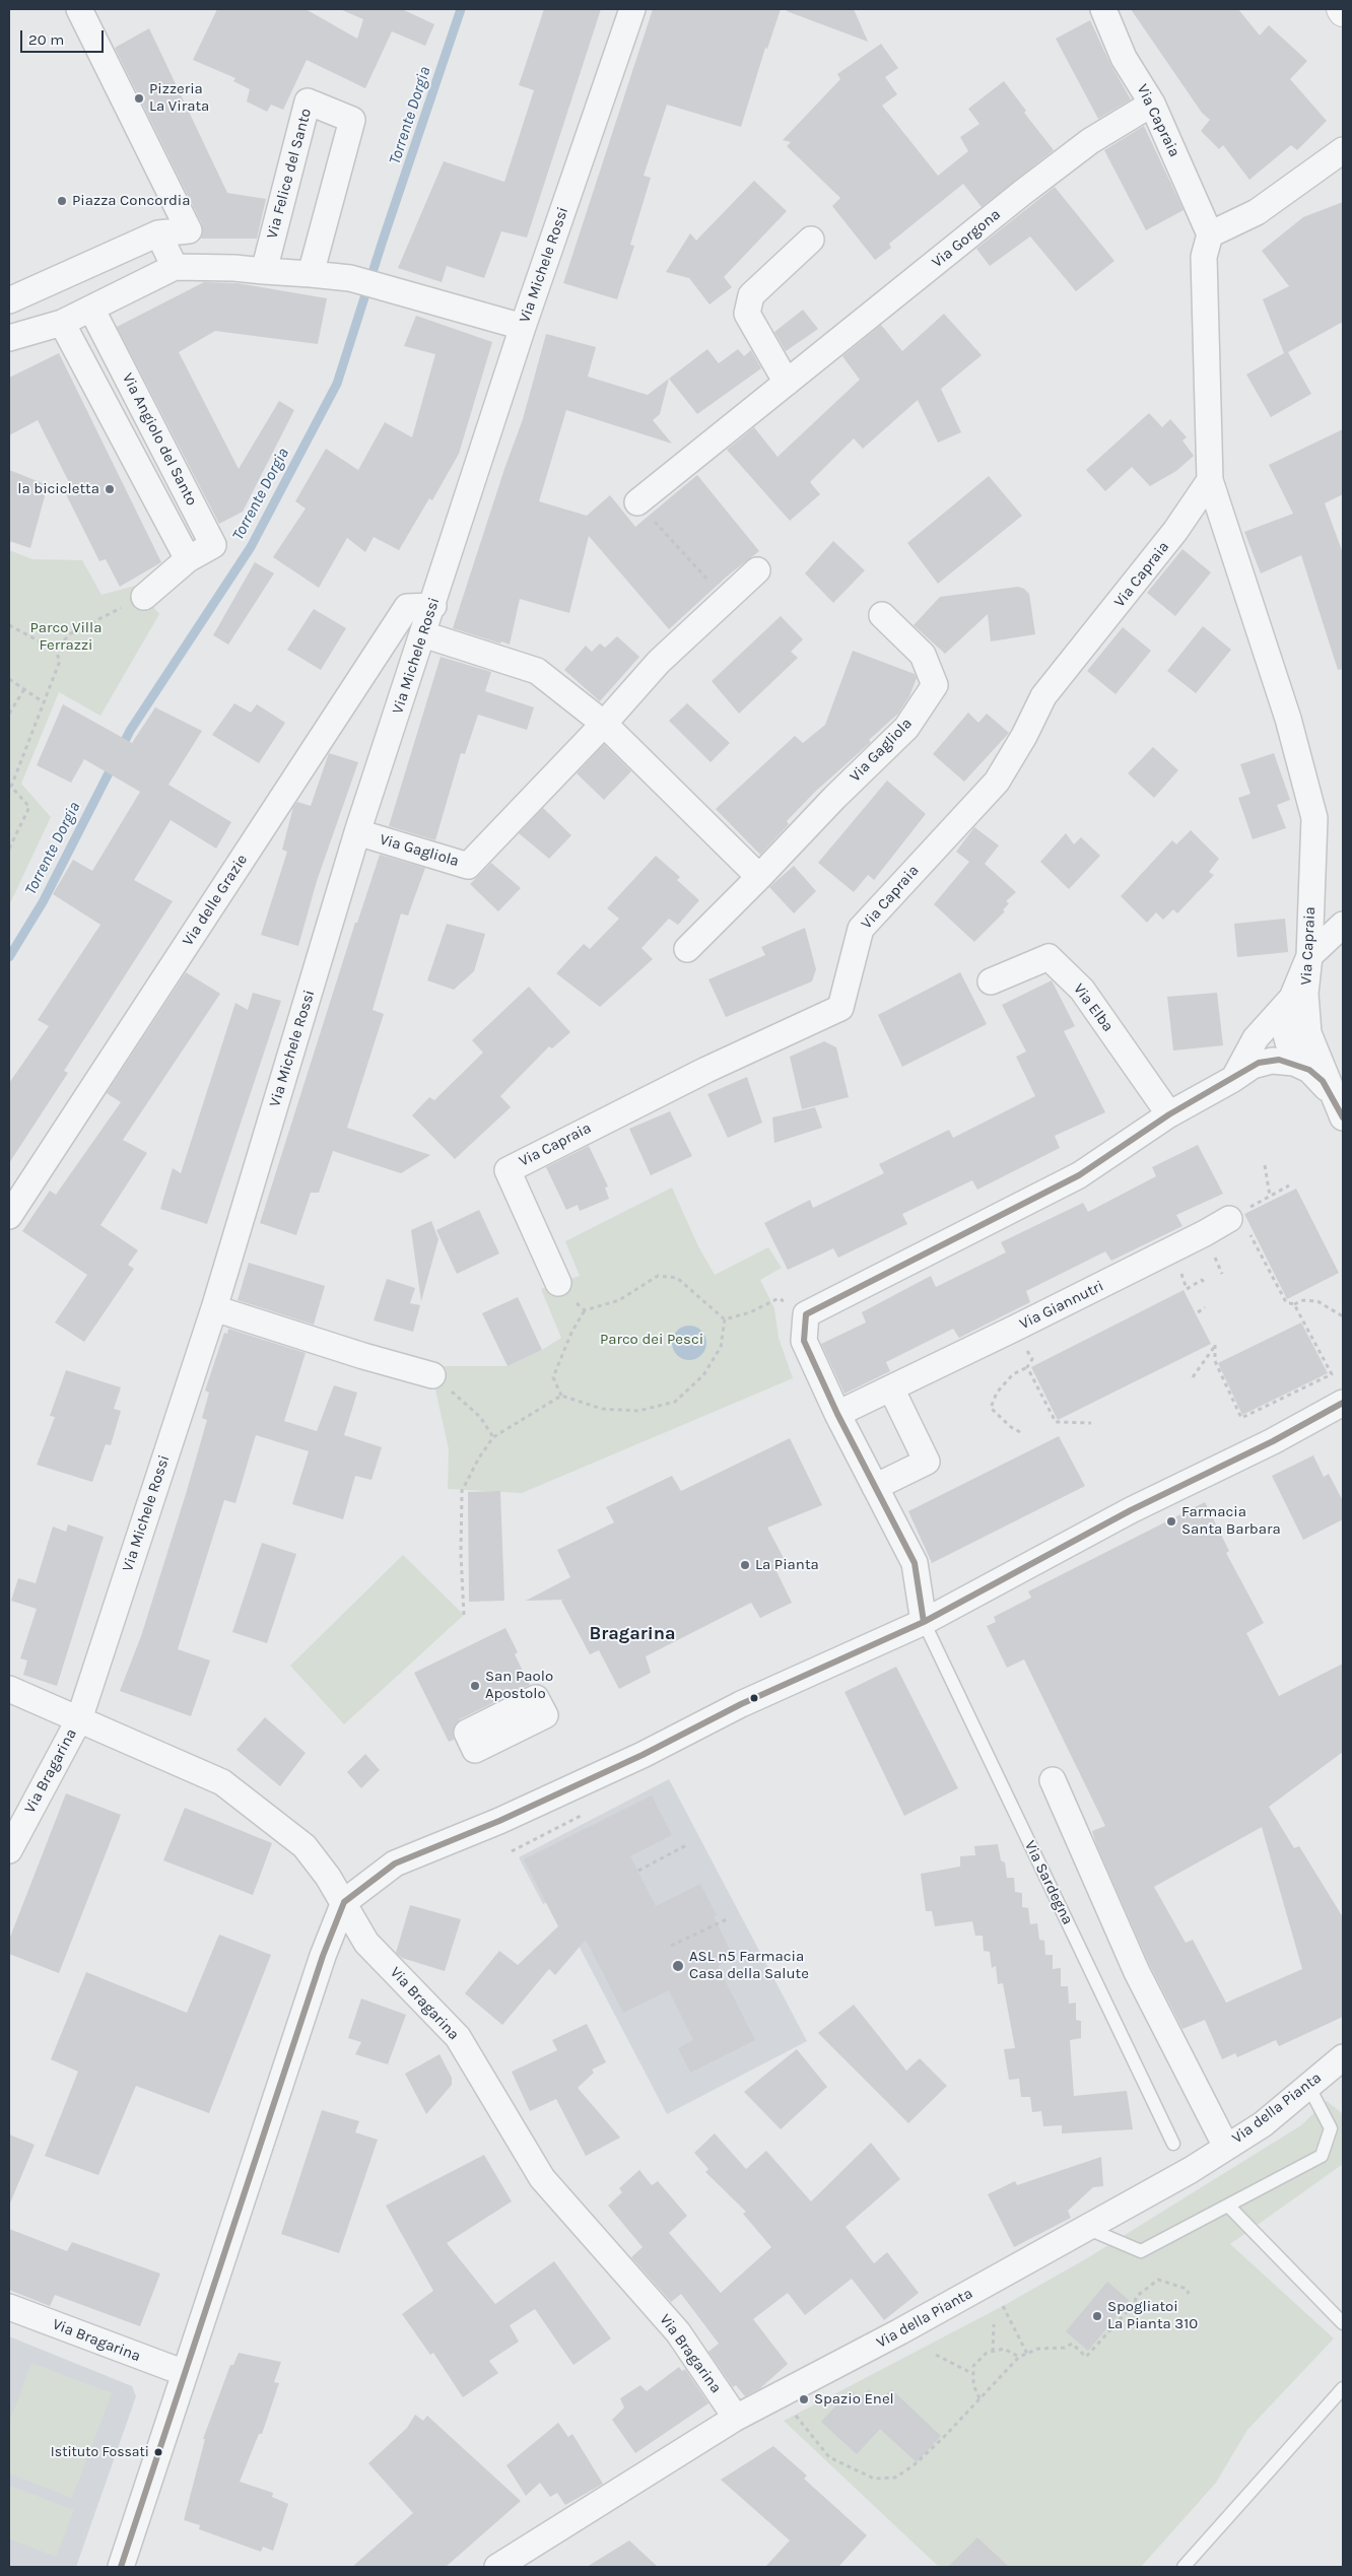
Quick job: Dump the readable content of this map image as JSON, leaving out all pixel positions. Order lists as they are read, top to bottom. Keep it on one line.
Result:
{"streets":{"street":["Via Capraia","Via Felice del Santo","Via Gorgona","Via Michele Rossi","Via Angiolo del Santo","Via Gagliola","Via delle Grazie","Via Elba","Via Giannutri","Via Bragarina","Via della Pianta"],"lane":["Via Sardegna"]},"crossings":[["Via Capraia","Via Gorgona"],["Via Michele Rossi","Via Gagliola"],["Via Michele Rossi","Via delle Grazie"],["Via Michele Rossi","Via Bragarina"],["Via Bragarina","Via della Pianta"]],"districts":["Bragarina"],"water":["Torrente Dorgia"],"parks":["Parco Villa Ferrazzi","Parco dei Pesci"],"places":["Pizzeria La Virata","Piazza Concordia","la bicicletta","Farmacia Santa Barbara","La Pianta","San Paolo Apostolo","ASL n5 Farmacia Casa della Salute","Spogliatoi La Pianta 310","Spazio Enel","Istituto Fossati"],"scale_bar":"20 m"}
